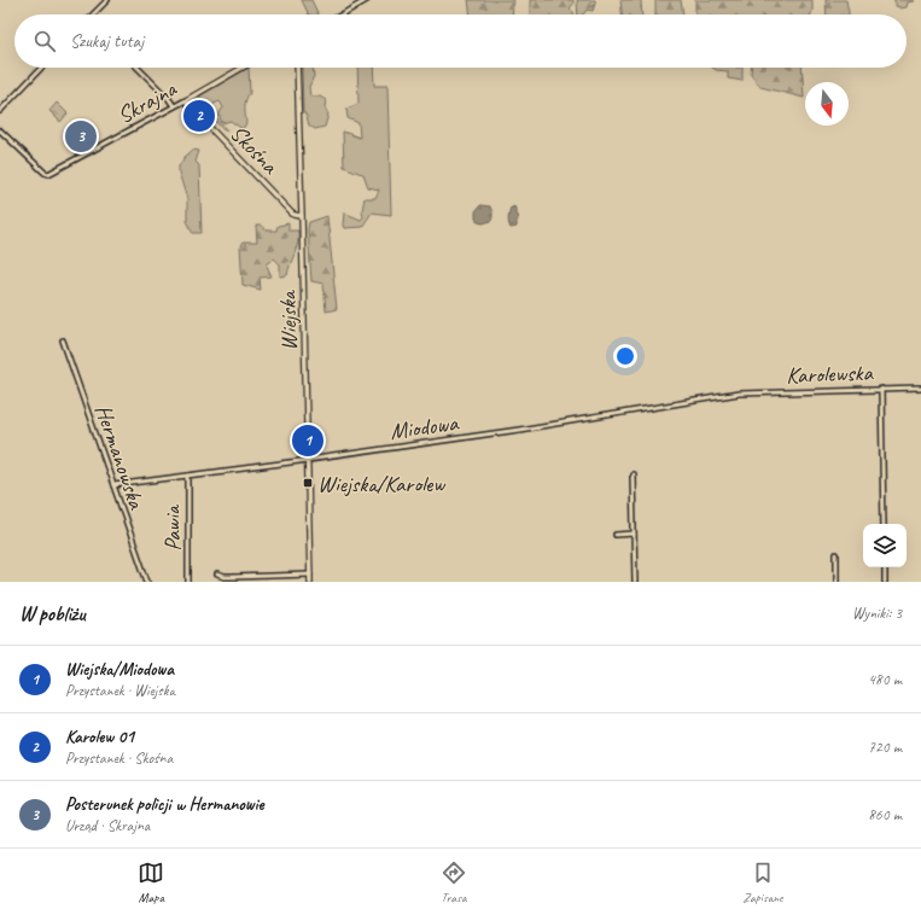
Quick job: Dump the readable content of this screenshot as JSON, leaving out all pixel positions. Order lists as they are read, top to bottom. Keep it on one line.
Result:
{"streets":{"street":["Skrajna","Skośna","Wiejska","Karolewska","Miodowa","Hermanowska","Pawia"]},"crossings":[["Skrajna","Skośna"],["Skośna","Wiejska"],["Wiejska","Miodowa"],["Karolewska","Miodowa"],["Miodowa","Hermanowska"],["Miodowa","Pawia"]],"places":{"transit":["Wiejska/Karolew"]},"north":"bottom","page":{"search":"Szukaj tutaj","pins":["2","3","1"],"heading":["W pobliżu","Wyniki: 3"],"list":[{"mark":"1","name":"Wiejska/Miodowa","note":"Przystanek · Wiejska","value":"480 m"},{"mark":"2","name":"Karolew 01","note":"Przystanek · Skośna","value":"720 m"},{"mark":"3","name":"Posterunek policji w Hermanowie","note":"Urząd · Skrajna","value":"860 m"}],"nav":["Mapa","Trasa","Zapisane"]}}
